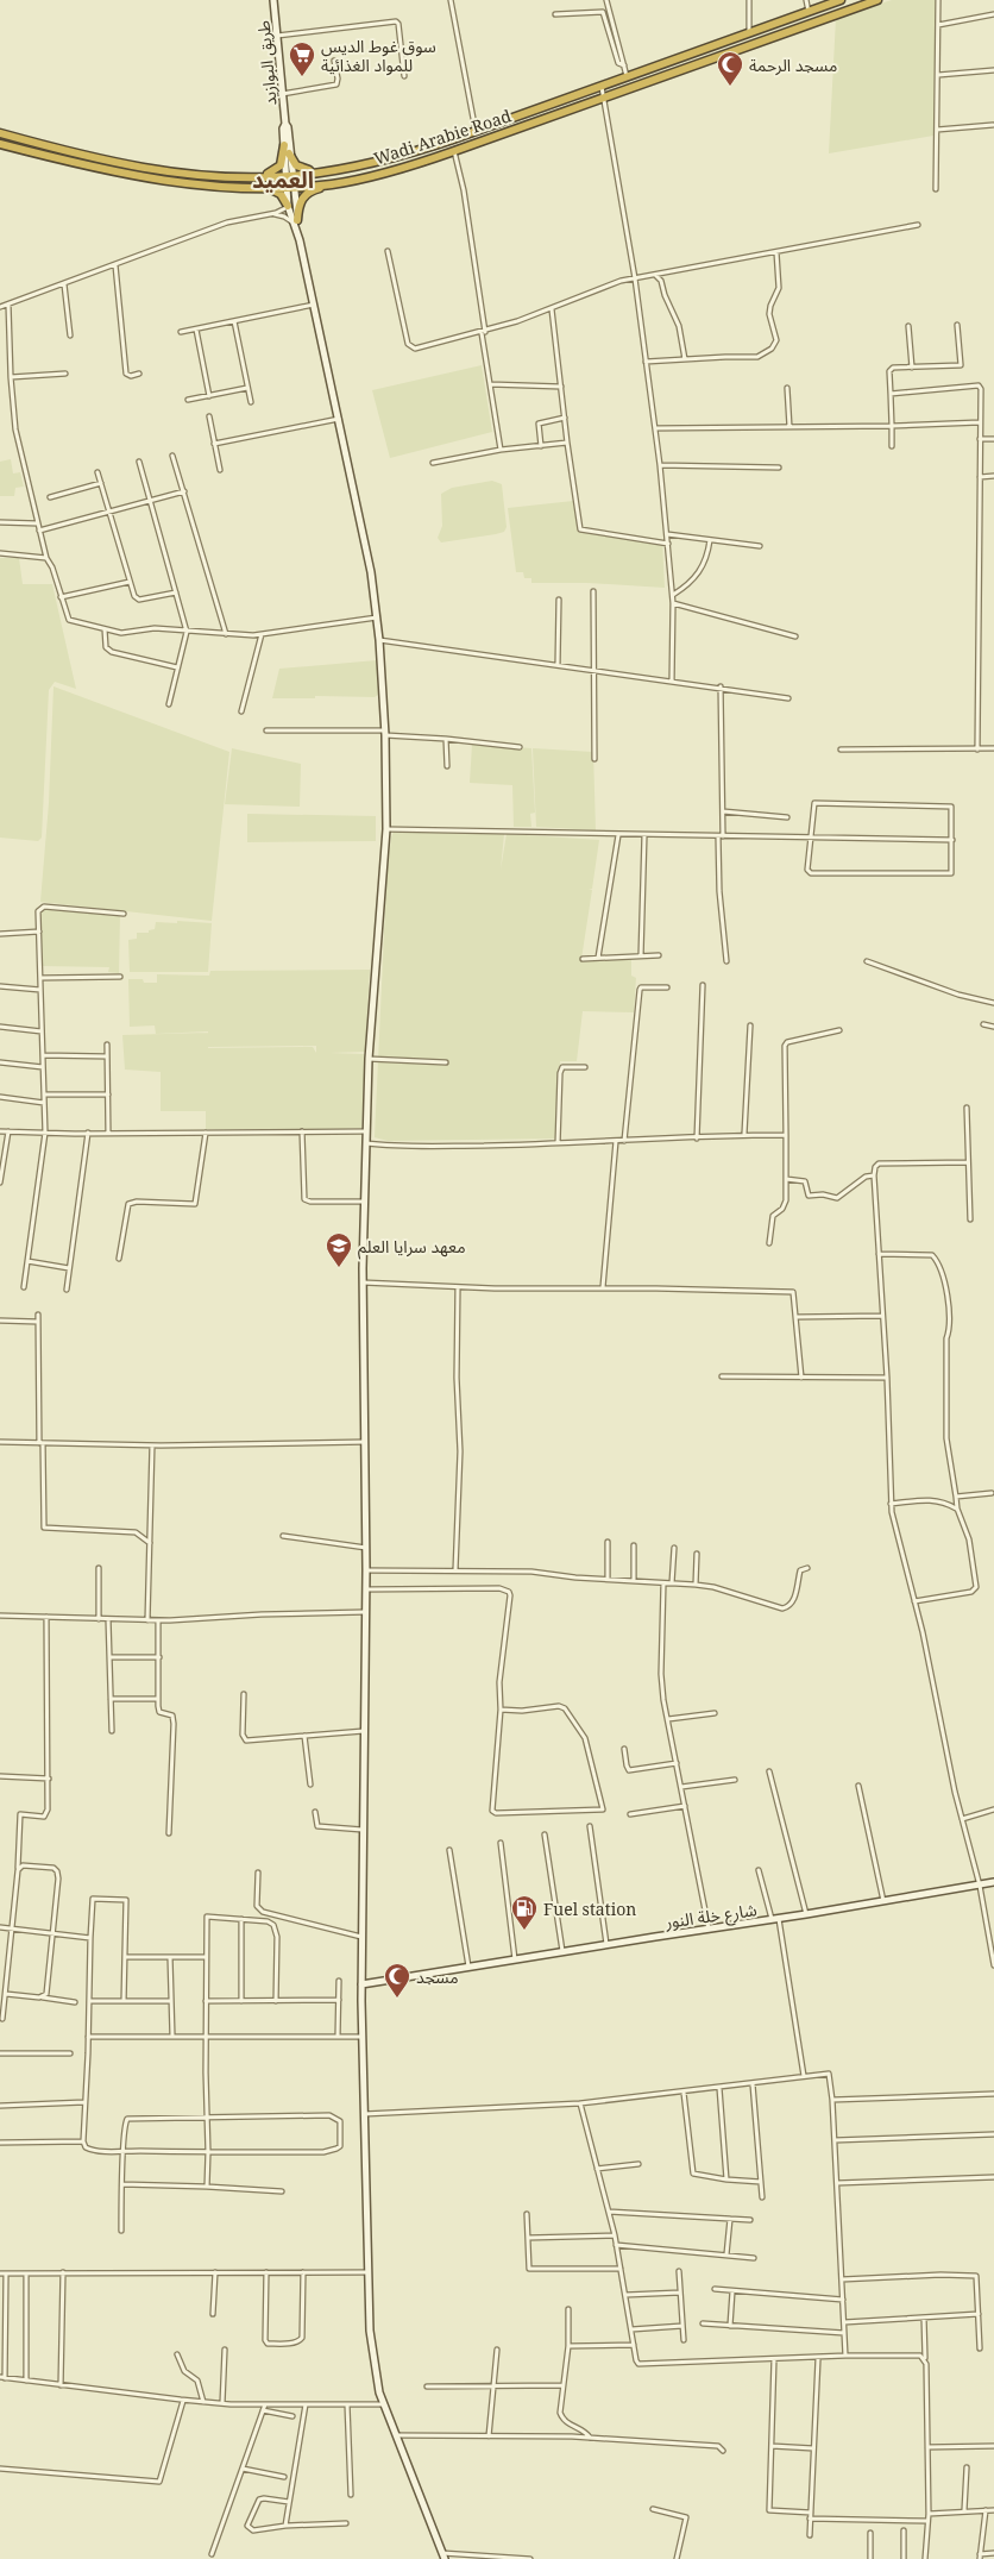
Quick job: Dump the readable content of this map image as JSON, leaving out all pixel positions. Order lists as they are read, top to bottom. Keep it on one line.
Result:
{"streets":{"highway":["Wadi Arabie Road"],"main road":["طريق البوازيد","شارع خلة النور"]},"districts":["العميد"],"places":{"supermarket":["سوق غوط الديس للمواد الغذائية"],"mosque":["مسجد الرحمة","مسجد"],"school or university":["معهد سرايا العلم"],"fuel station":["Fuel station"]}}
